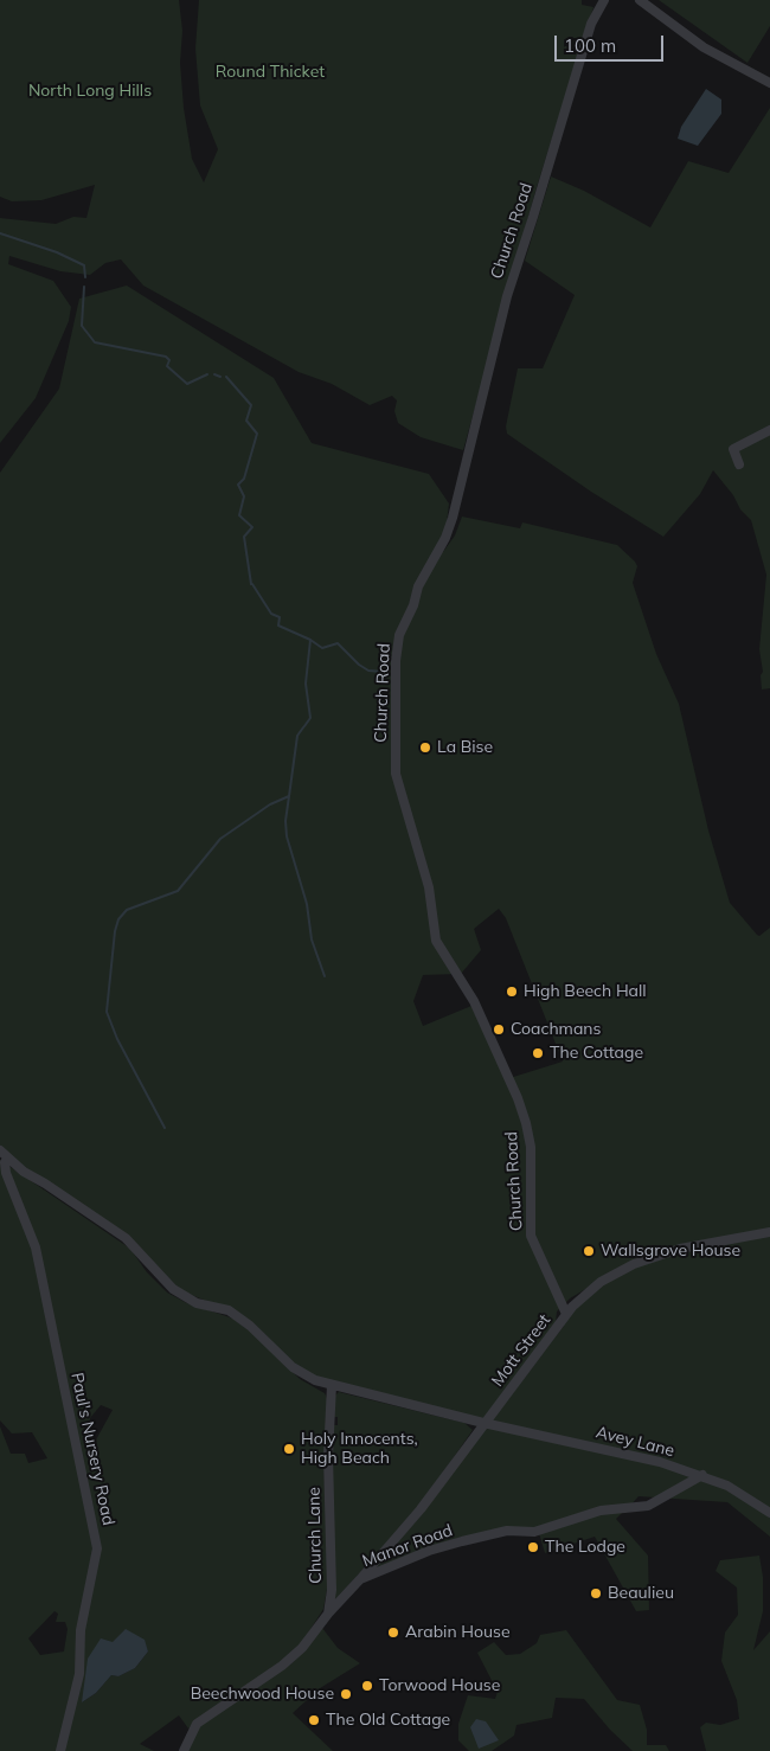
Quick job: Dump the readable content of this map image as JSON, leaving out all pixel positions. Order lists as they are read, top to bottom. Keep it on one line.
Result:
{"streets":{"street":["Church Road","Mott Street","Avey Lane","Paul's Nursery Road","Church Lane","Manor Road"]},"crossings":[["Church Road","Mott Street"],["Mott Street","Avey Lane"],["Mott Street","Manor Road"],["Avey Lane","Paul's Nursery Road"],["Avey Lane","Church Lane"],["Avey Lane","Manor Road"],["Church Lane","Manor Road"]],"parks":["Round Thicket","North Long Hills"],"places":["La Bise","High Beech Hall","Coachmans","The Cottage","Wallsgrove House","Holy Innocents, High Beach","The Lodge","Beaulieu","Arabin House","Torwood House","Beechwood House","The Old Cottage"],"scale_bar":"100 m"}
